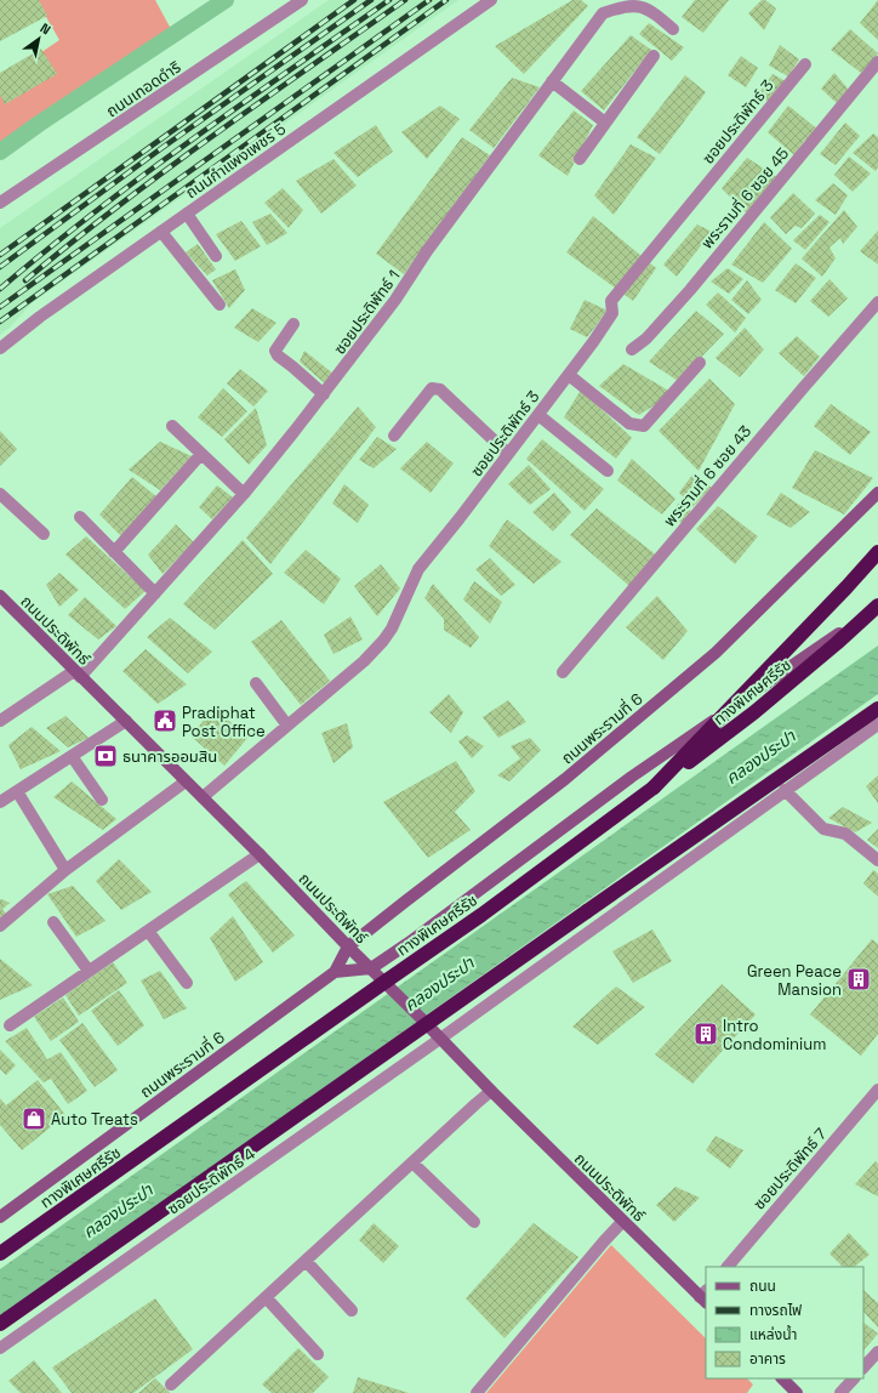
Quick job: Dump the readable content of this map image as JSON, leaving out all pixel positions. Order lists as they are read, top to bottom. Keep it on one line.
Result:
{"streets":{"highway":["ทางพิเศษศรีรัช"],"main road":["ถนนประดิพัทธ์","ถนนพระรามที่ 6"],"street":["ถนนเทอดดำริ","ซอยประดิพัทธ์ 3","ถนนกำแพงเพชร 5","พระรามที่ 6 ซอย 45","ซอยประดิพัทธ์ 1","พระรามที่ 6 ซอย 43","ซอยประดิพัทธ์ 7","ซอยประดิพัทธ์ 4"]},"crossings":[["ซอยประดิพัทธ์ 3","ถนนประดิพัทธ์"],["ซอยประดิพัทธ์ 1","ถนนประดิพัทธ์"],["ถนนประดิพัทธ์","ถนนพระรามที่ 6"],["ถนนประดิพัทธ์","ซอยประดิพัทธ์ 4"]],"water":["คลองประปา"],"places":{"public building":["Pradiphat Post Office"],"bank":["ธนาคารออมสิน"],"building":["Green Peace Mansion","Intro Condominium"],"shop":["Auto Treats"]},"legend":["ถนน","ทางรถไฟ","แหล่งน้ำ","อาคาร"],"north":"top right"}
